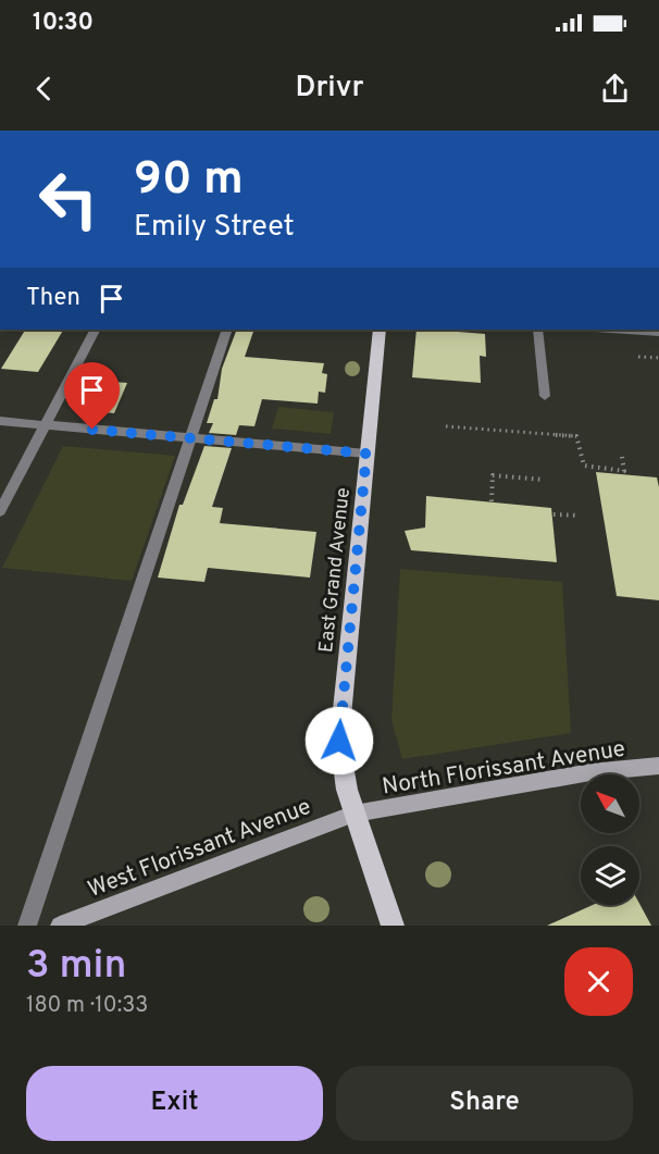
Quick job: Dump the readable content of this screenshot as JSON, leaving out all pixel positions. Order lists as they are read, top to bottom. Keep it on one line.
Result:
{"streets":{"main road":["East Grand Avenue","North Florissant Avenue","West Florissant Avenue"]},"crossings":[["East Grand Avenue","North Florissant Avenue"],["East Grand Avenue","West Florissant Avenue"],["North Florissant Avenue","West Florissant Avenue"]],"north":"top left","page":{"status":"10:30","header":"Drivr","turn":["90 m","Emily Street"],"then":"Then","heading":["3 min","180 m · 10:33"],"buttons":["Exit","Share"]}}
